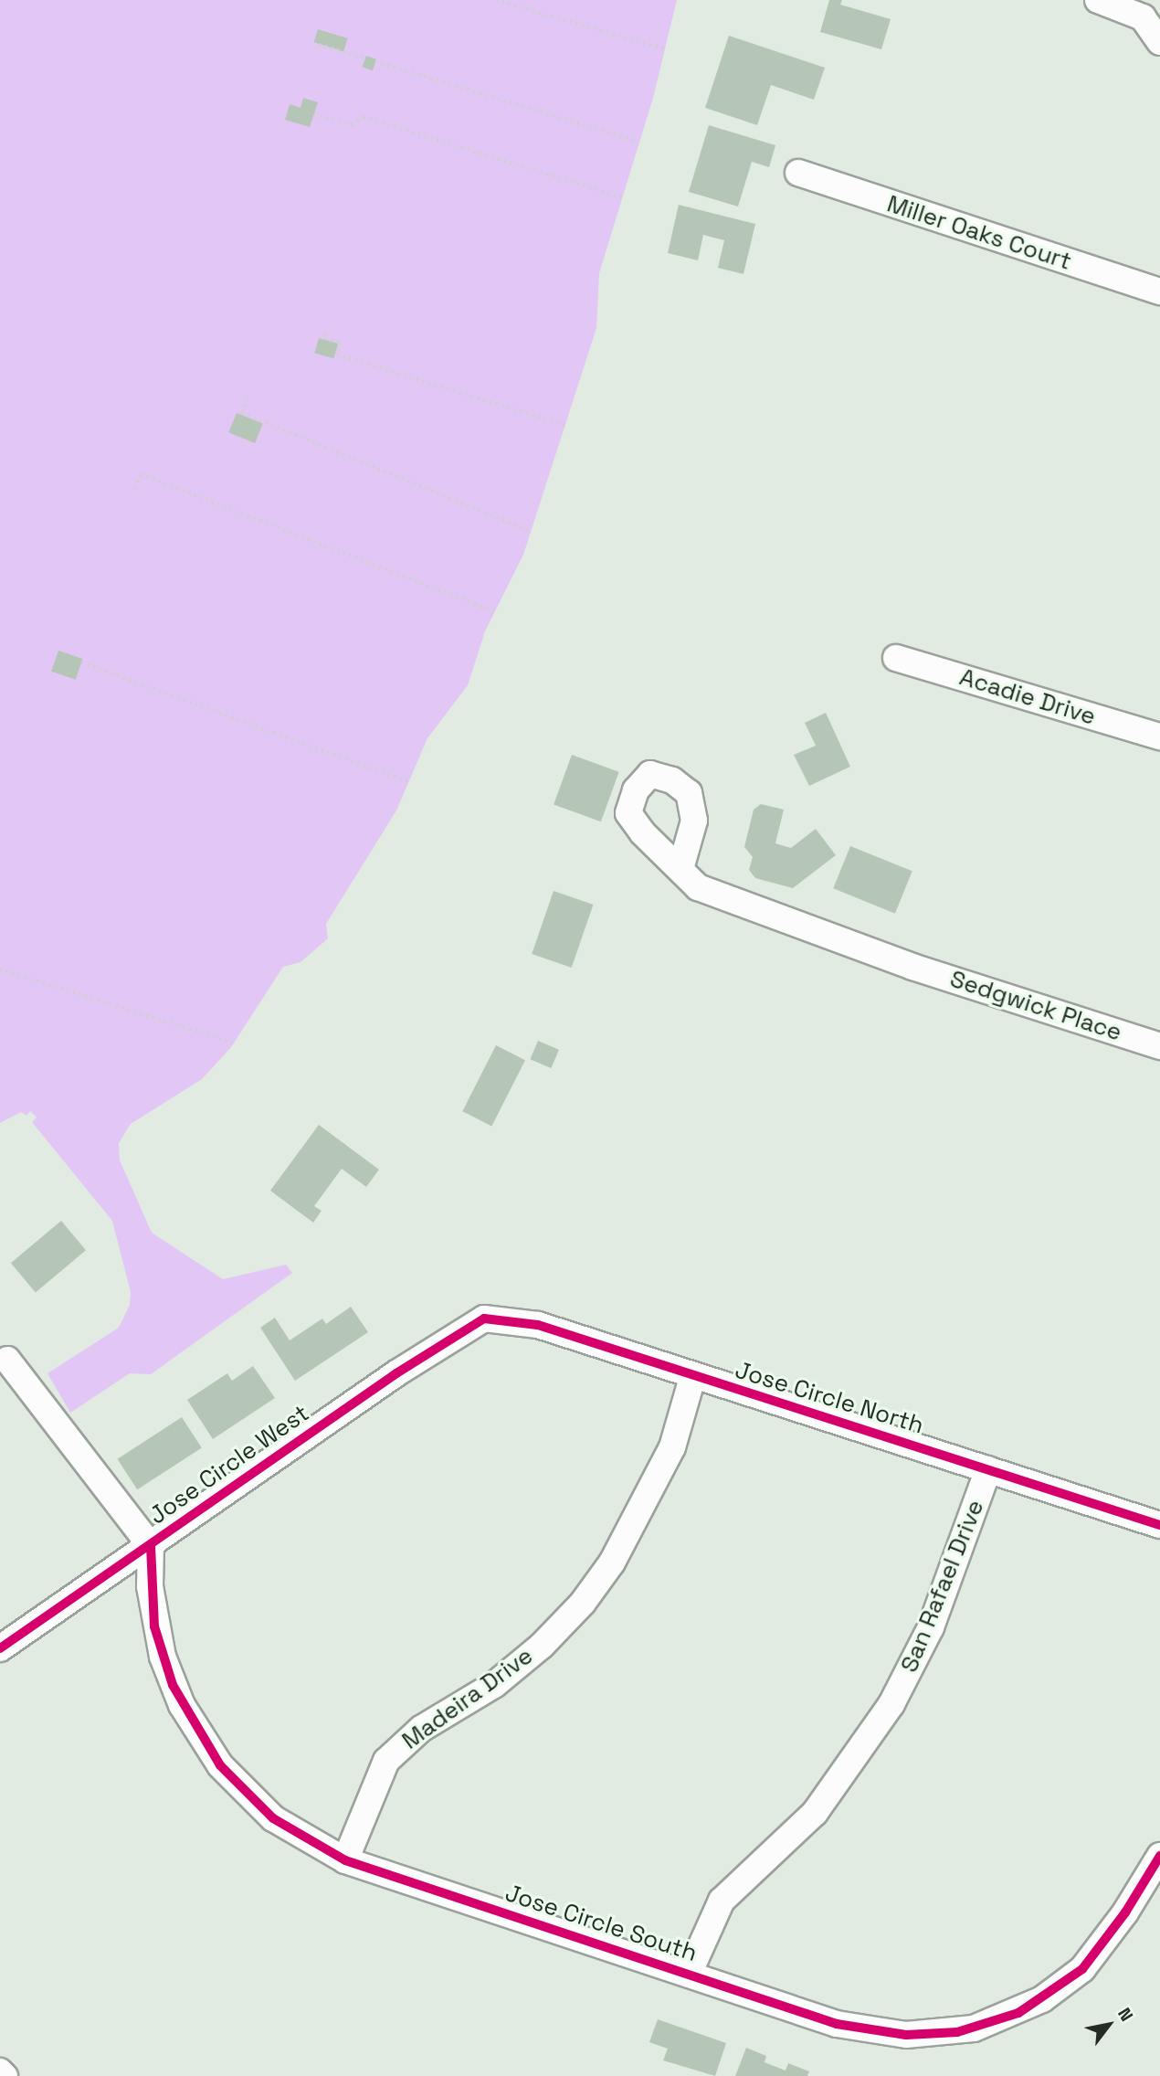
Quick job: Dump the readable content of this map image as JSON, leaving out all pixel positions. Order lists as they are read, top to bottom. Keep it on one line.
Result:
{"streets":{"street":["Miller Oaks Court","Acadie Drive","Sedgwick Place","Jose Circle North","Jose Circle West","San Rafael Drive","Madeira Drive","Jose Circle South"]},"crossings":[["Jose Circle North","Jose Circle West"],["Jose Circle North","San Rafael Drive"],["Jose Circle North","Madeira Drive"],["Jose Circle West","Jose Circle South"],["San Rafael Drive","Jose Circle South"],["Madeira Drive","Jose Circle South"]],"north":"top right"}
